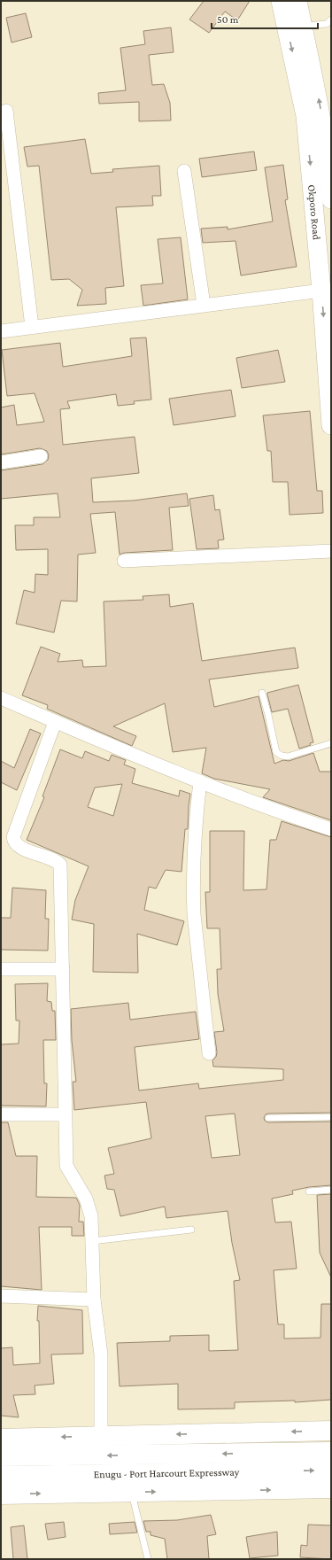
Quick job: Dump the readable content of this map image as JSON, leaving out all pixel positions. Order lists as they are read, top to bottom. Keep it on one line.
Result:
{"streets":{"main road":["Okporo Road","Enugu - Port Harcourt Expressway"]},"scale_bar":"50 m"}
